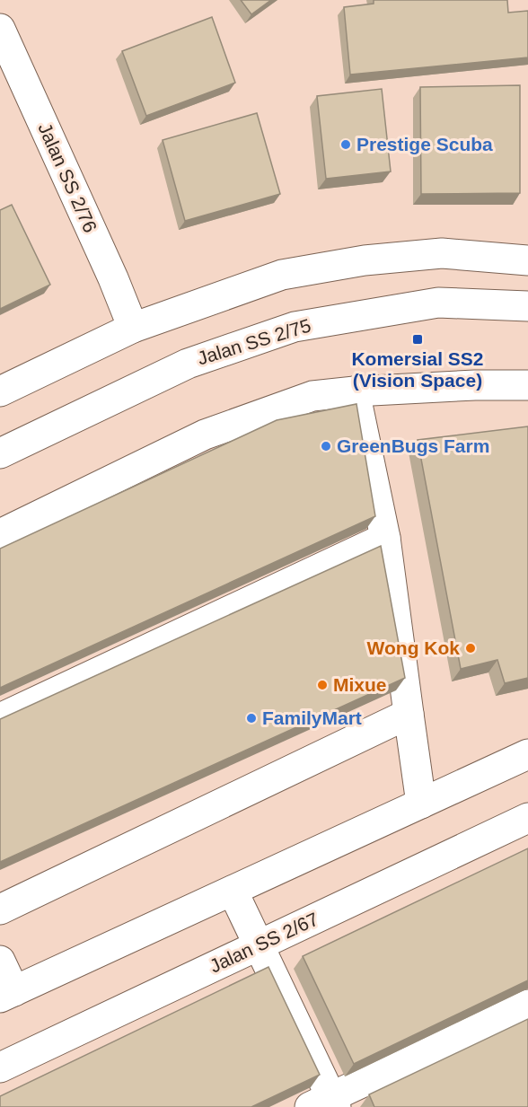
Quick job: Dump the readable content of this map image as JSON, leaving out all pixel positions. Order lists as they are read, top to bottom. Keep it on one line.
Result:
{"streets":{"street":["Jalan SS 2/76","Jalan SS 2/75","Jalan SS 2/67"]},"places":{"other":["Prestige Scuba","GreenBugs Farm","Wong Kok","Mixue","FamilyMart"],"transit":["Komersial SS2 (Vision Space)"]}}
